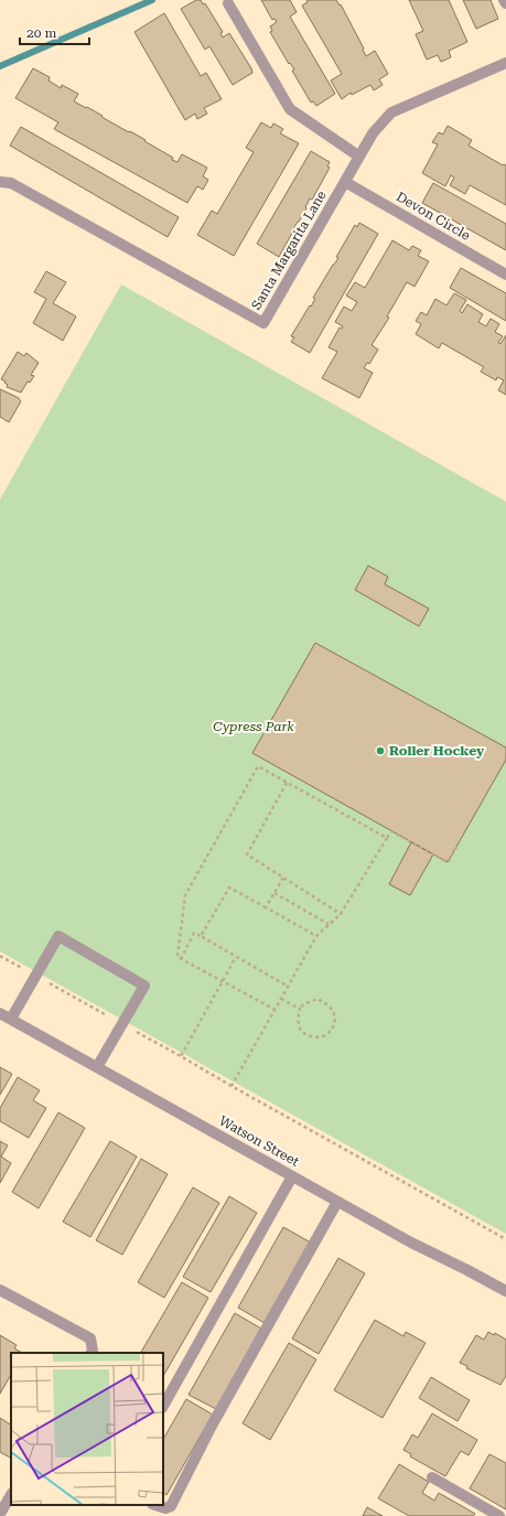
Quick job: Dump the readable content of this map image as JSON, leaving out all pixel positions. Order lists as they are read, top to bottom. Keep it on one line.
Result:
{"streets":{"street":["Devon Circle","Santa Margarita Lane","Watson Street"]},"crossings":[["Devon Circle","Santa Margarita Lane"]],"parks":["Cypress Park"],"places":["Roller Hockey"],"scale_bar":"20 m"}
